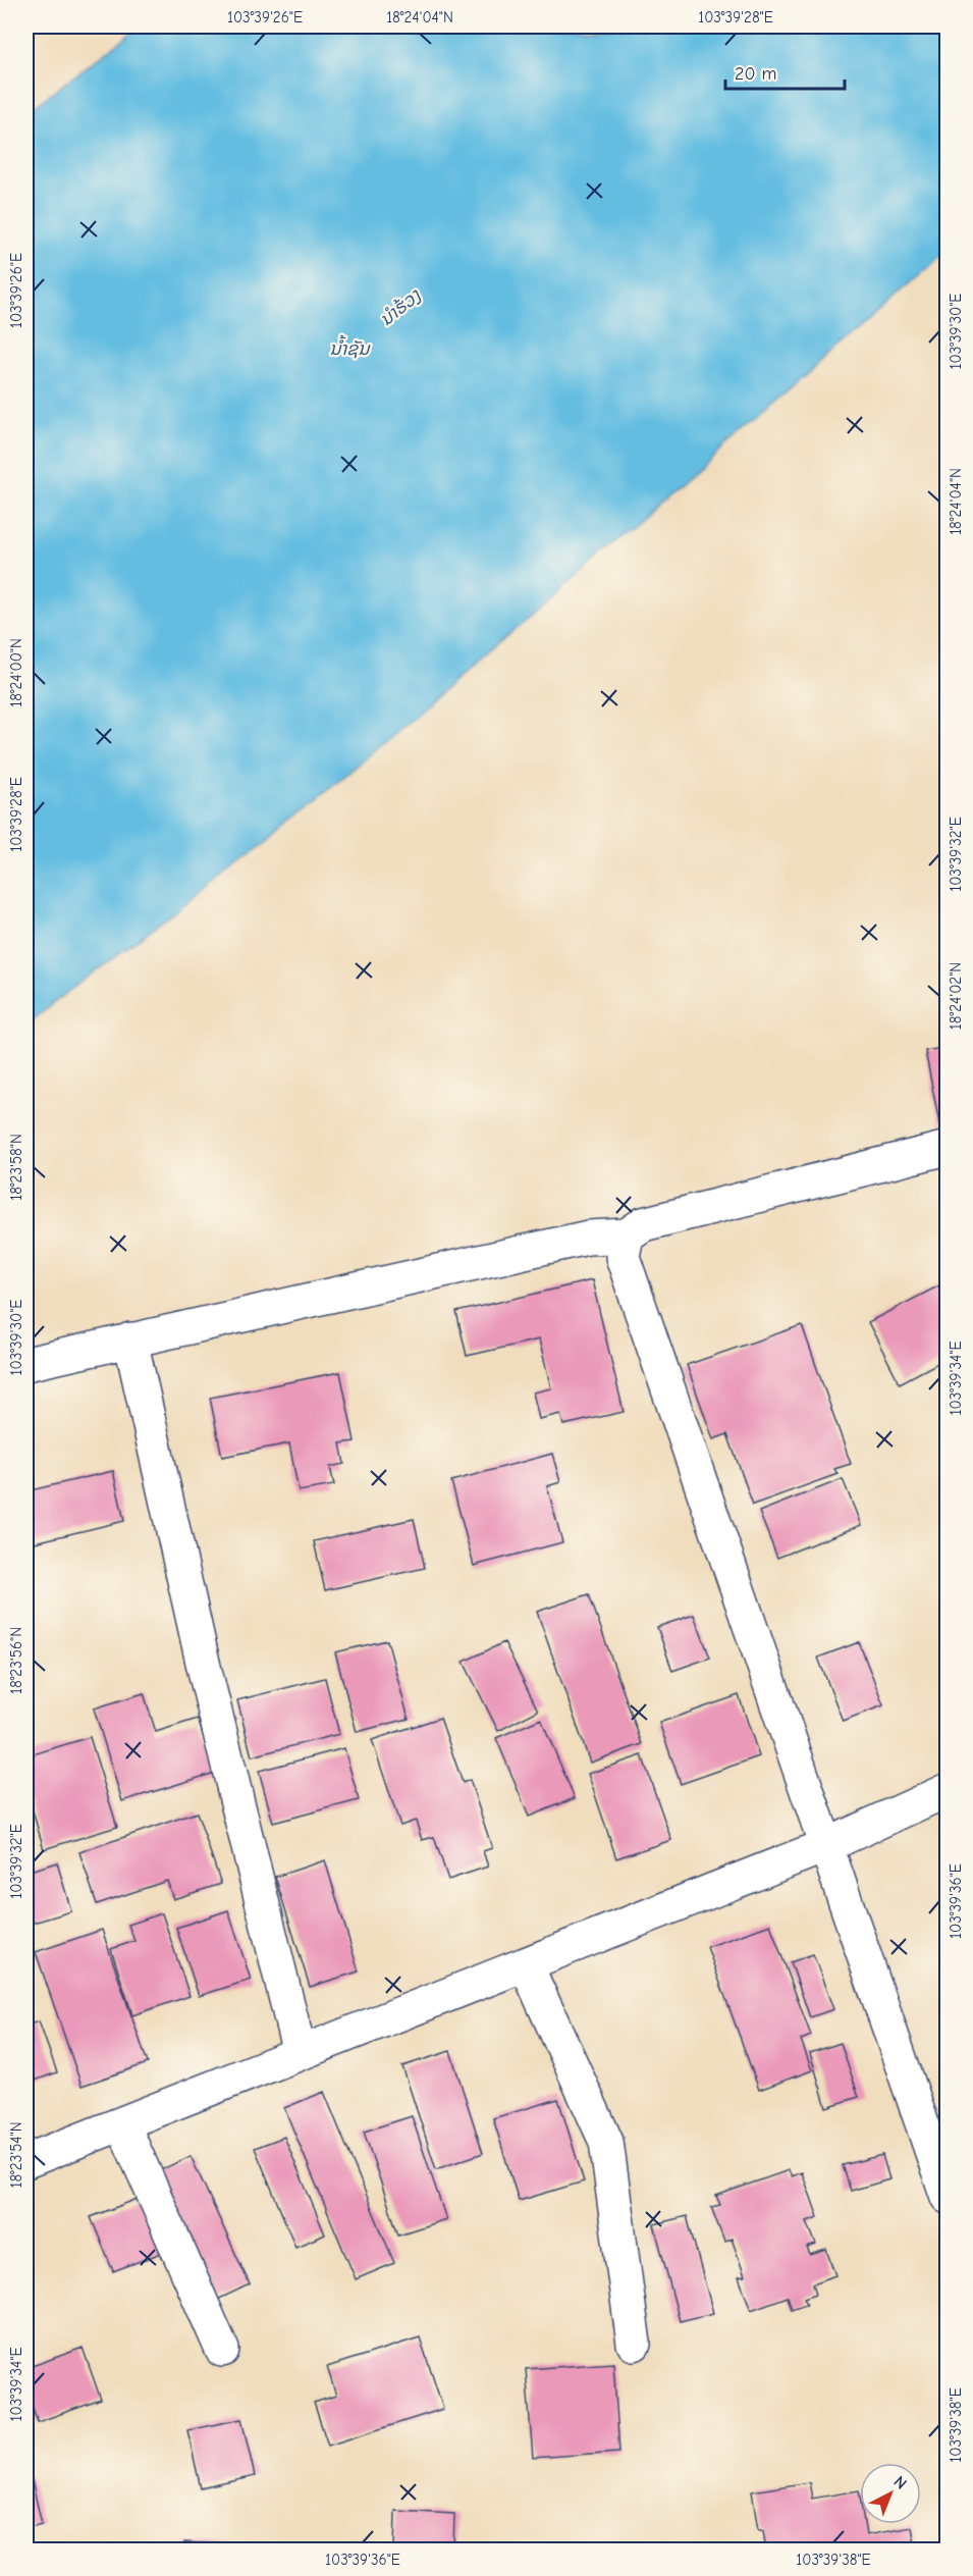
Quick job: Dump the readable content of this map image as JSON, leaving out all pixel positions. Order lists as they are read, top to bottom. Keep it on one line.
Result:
{"water":["ນຳ້ຮວງ","ນ້ຳຊັນ"],"scale_bar":"20 m","north":"top right","coordinates":["103°39'26\"E","18°24'04\"N","103°39'28\"E","103°39'30\"E","18°24'00\"N","103°39'32\"E","18°24'02\"N","18°23'58\"N","103°39'34\"E","18°23'56\"N","103°39'36\"E","18°23'54\"N","103°39'38\"E"]}
